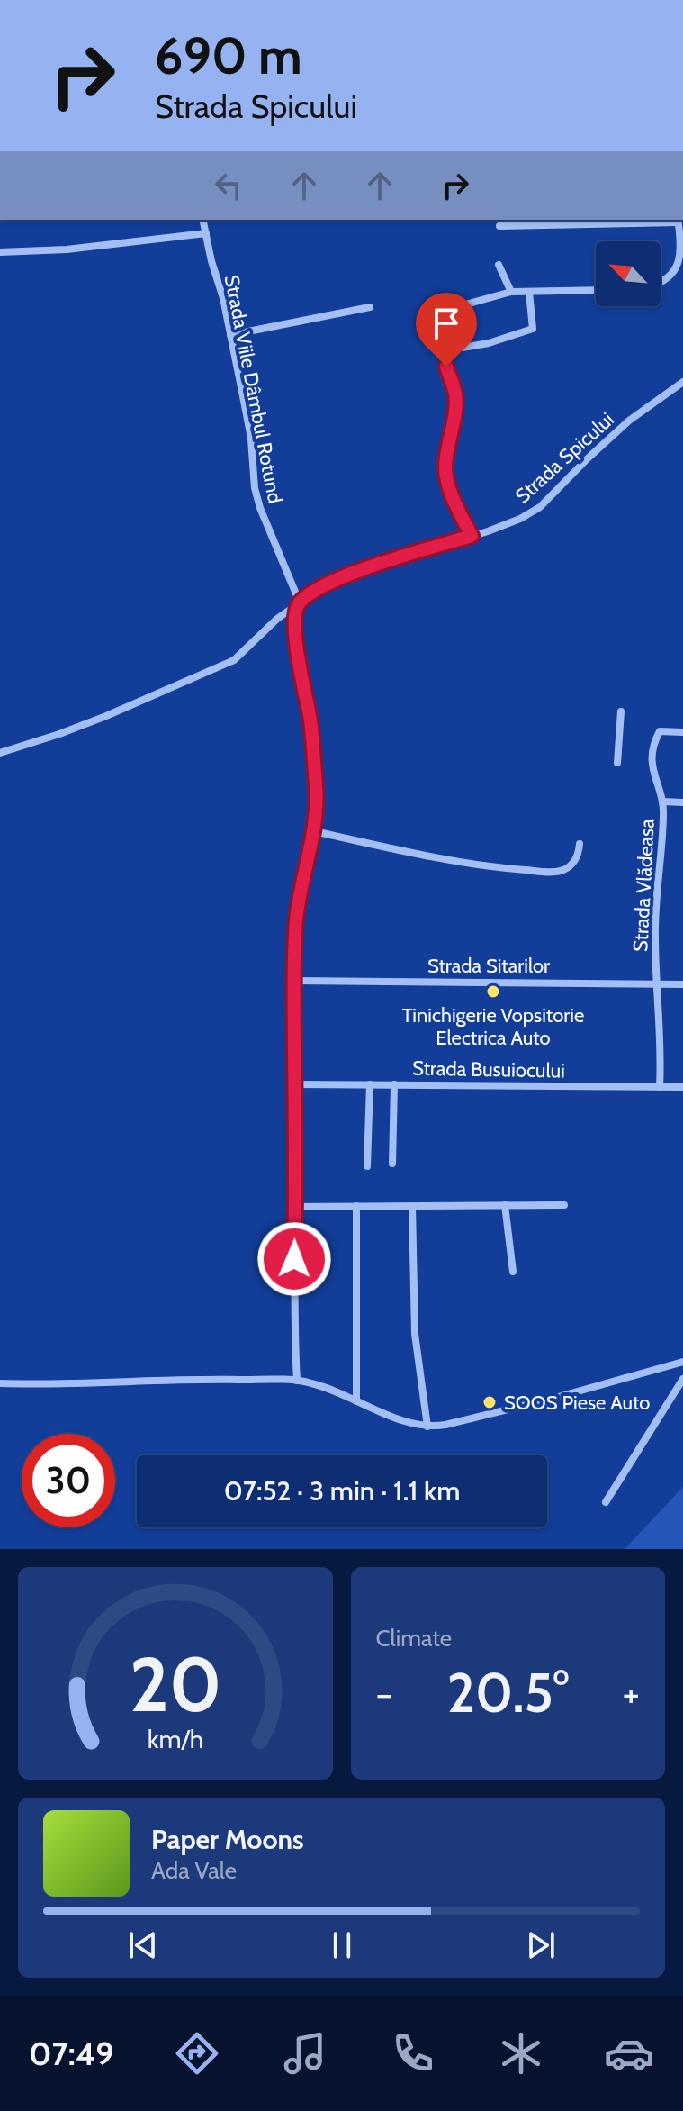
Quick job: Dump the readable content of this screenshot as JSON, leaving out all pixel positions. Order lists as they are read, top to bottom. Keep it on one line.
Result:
{"streets":{"street":["Strada Viile Dâmbul Rotund","Strada Spicului","Strada Vlădeasa","Strada Sitarilor","Strada Busuiocului"]},"crossings":[["Strada Viile Dâmbul Rotund","Strada Spicului"],["Strada Vlădeasa","Strada Sitarilor"],["Strada Vlădeasa","Strada Busuiocului"]],"places":["Tinichigerie Vopsitorie Electrica Auto","SOOS Piese Auto"],"north":"top left","page":{"turn":["690 m","Strada Spicului"],"limit":"30","trip":"07:52 · 3 min · 1.1 km","tile":"Climate","heat":["−","20.5°","+"],"song":["Paper Moons","Ada Vale"],"tabs":"07:49","gauge":["20","km/h"]}}
